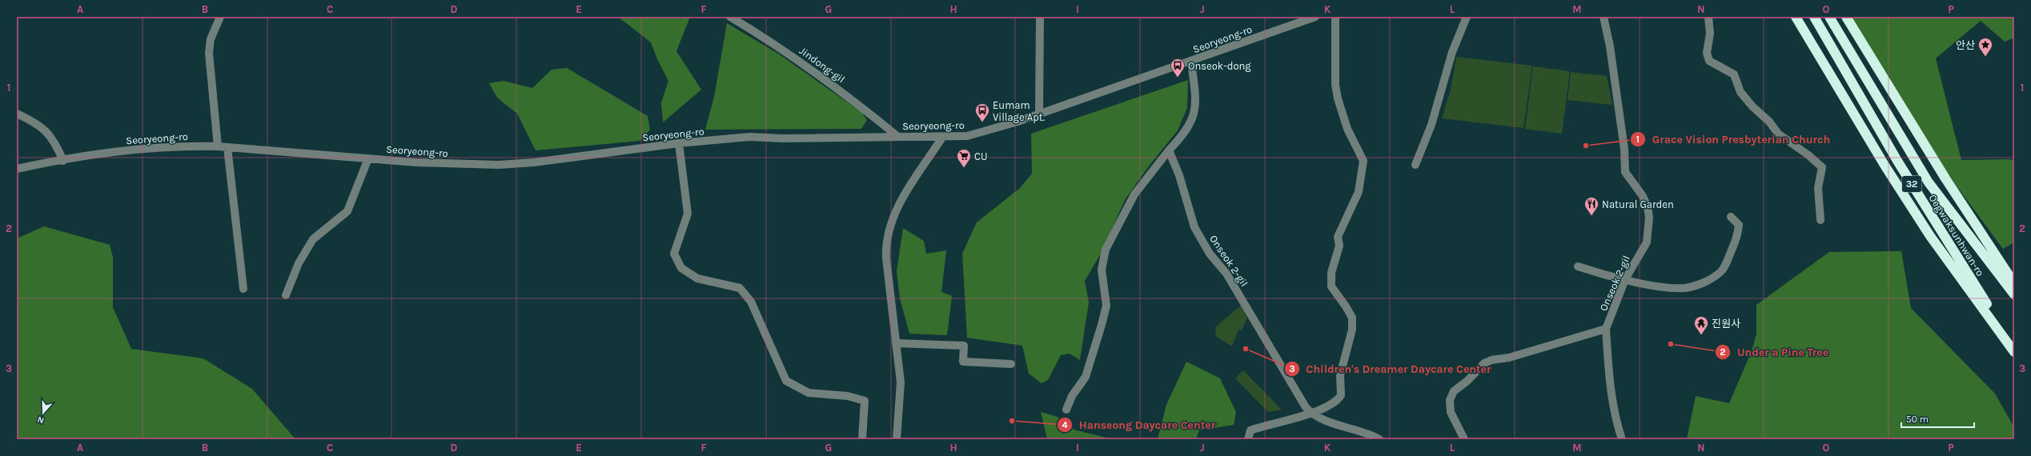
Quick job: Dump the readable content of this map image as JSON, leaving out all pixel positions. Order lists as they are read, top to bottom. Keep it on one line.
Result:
{"streets":{"highway":["32","Oegwaksunhwan-ro"],"street":["Seoryeong-ro","Jindong-gil","Onseok 2-gil"]},"crossings":[["Seoryeong-ro","Jindong-gil"]],"places":{"place":["안산"],"bus stop":["Onseok-dong","Eumam Village Apt."],"other":["Grace Vision Presbyterian Church","Under a Pine Tree","Children's Dreamer Daycare Center","Hanseong Daycare Center"],"supermarket":["CU"],"restaurant":["Natural Garden"],"temple":["진원사"]},"scale_bar":"50 m","north":"bottom","grid":{"columns":["A","B","C","D","E","F","G","H","I","J","K","L","M","N","O","P"],"rows":["1","2","3"]}}
